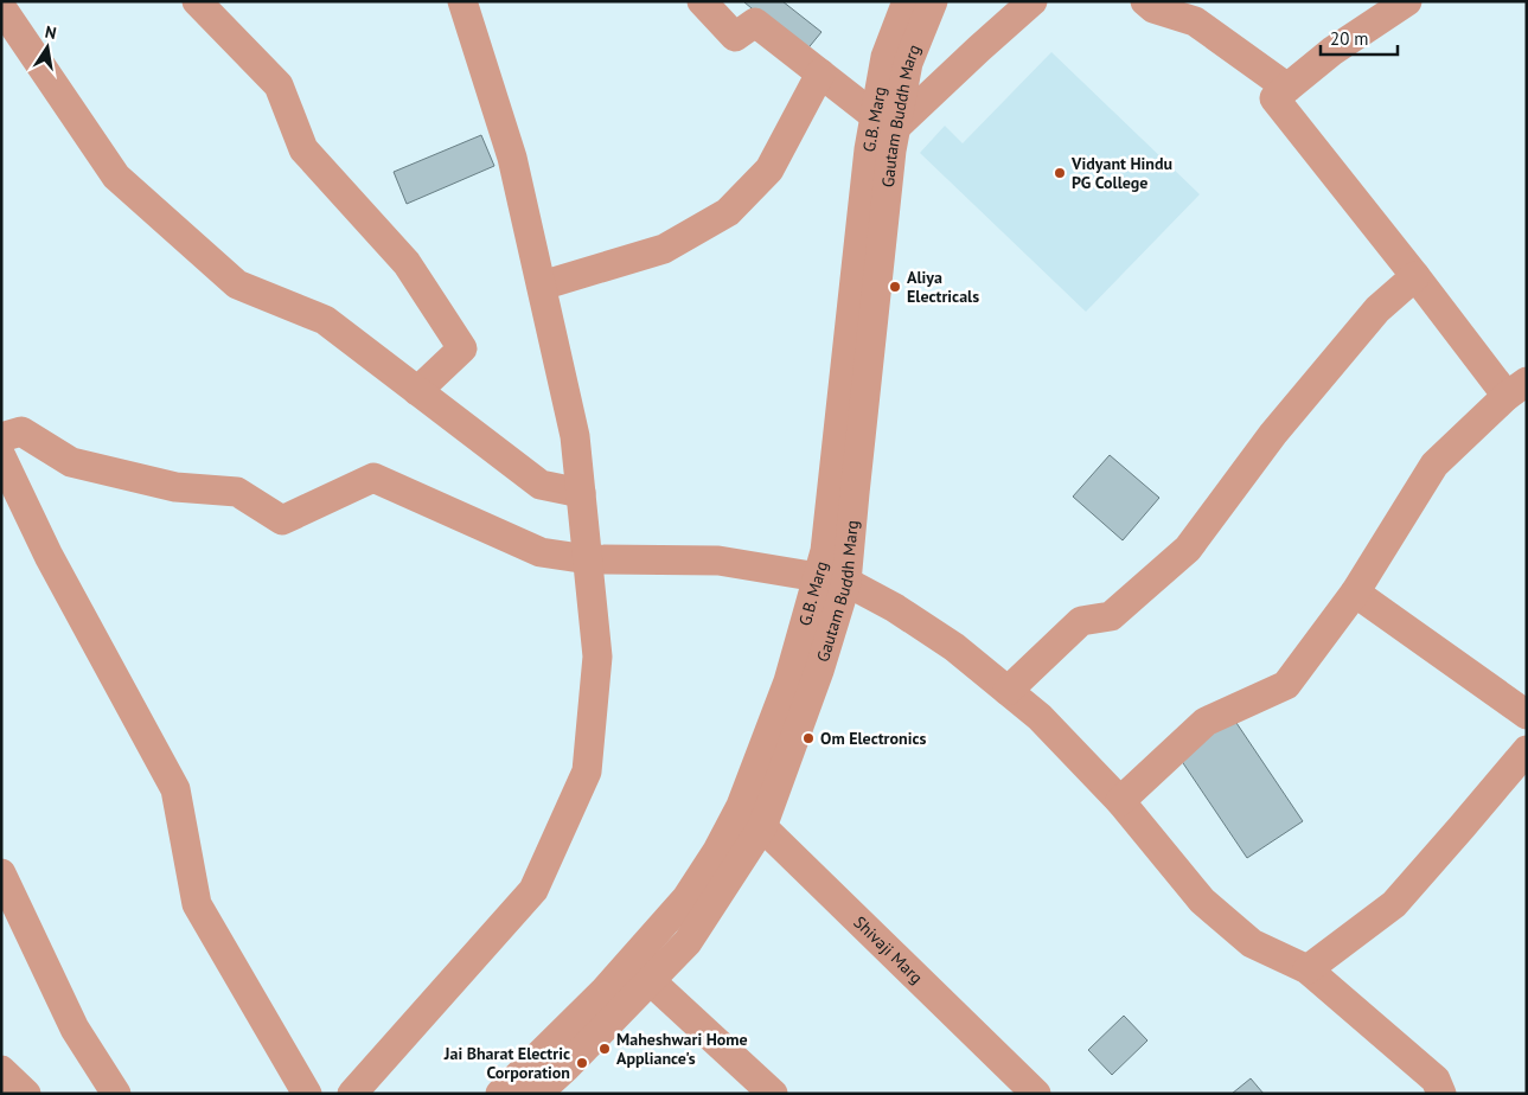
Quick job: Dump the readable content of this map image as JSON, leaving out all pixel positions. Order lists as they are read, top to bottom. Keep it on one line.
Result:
{"streets":{"street":["Gautam Buddh Marg","G.B. Marg","Shivaji Marg"]},"crossings":[["Gautam Buddh Marg","G.B. Marg"],["Gautam Buddh Marg","Shivaji Marg"],["G.B. Marg","Shivaji Marg"]],"places":["Vidyant Hindu PG College","Aliya Electricals","Om Electronics","Maheshwari Home Appliance's","Jai Bharat Electric Corporation"],"scale_bar":"20 m","north":"top"}
